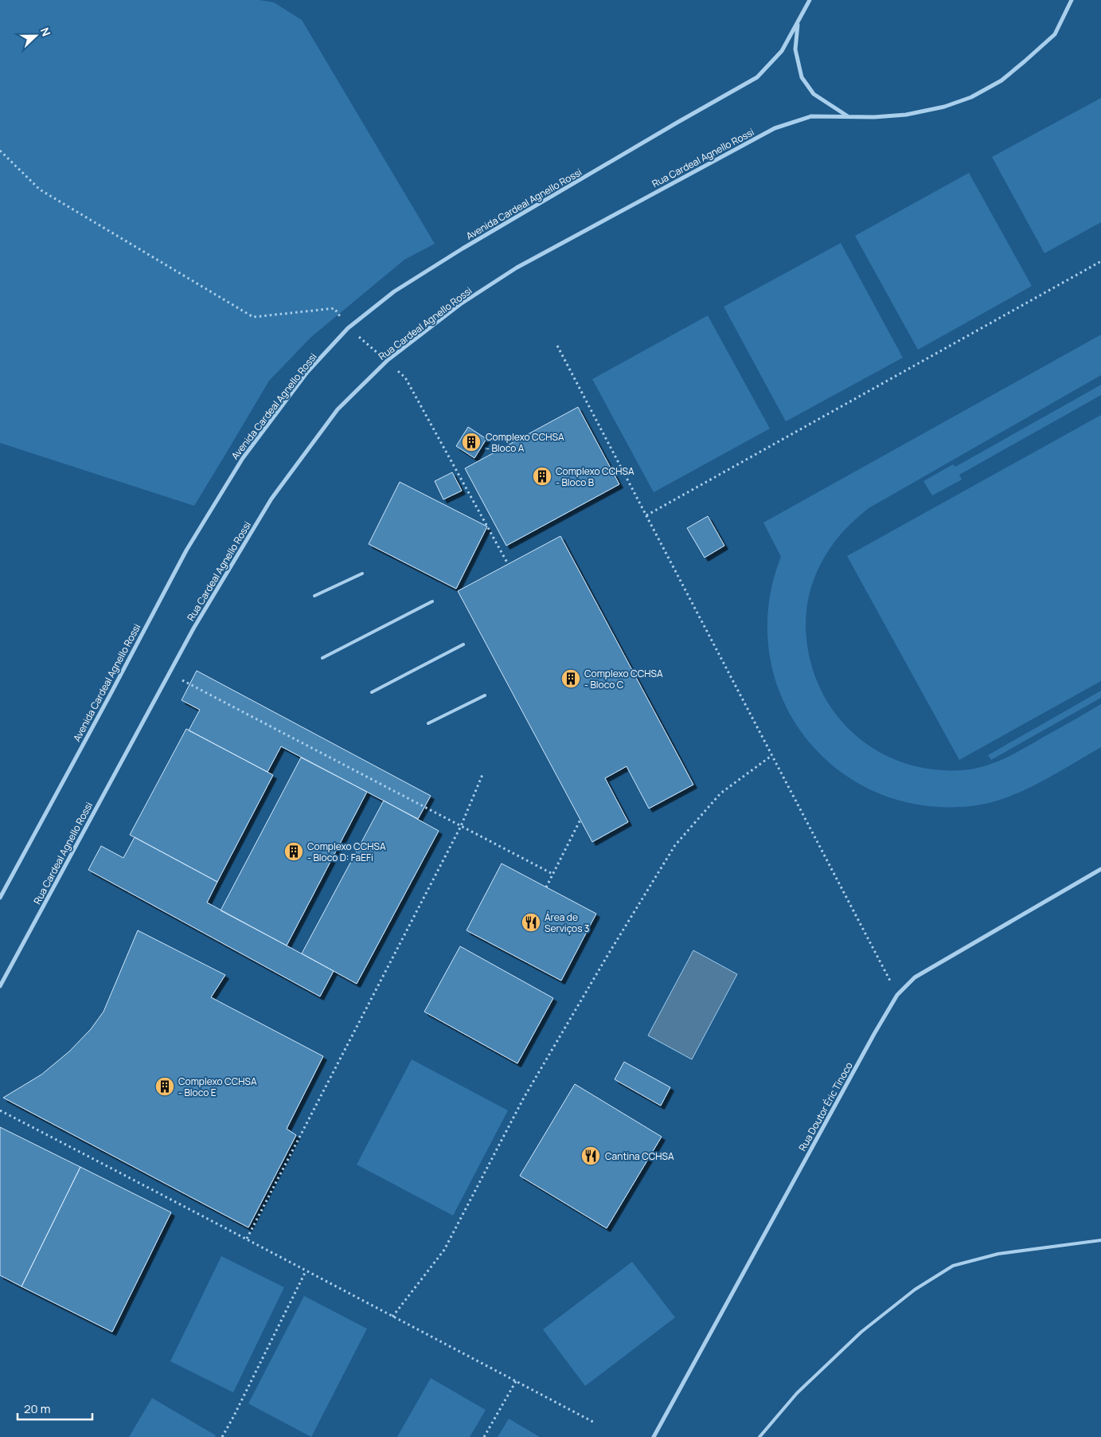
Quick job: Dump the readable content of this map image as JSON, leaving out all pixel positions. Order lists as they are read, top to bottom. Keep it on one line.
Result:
{"streets":{"street":["Rua Cardeal Agnello Rossi","Avenida Cardeal Agnello Rossi","Rua Doutor Éric Tinoco"]},"places":{"building":["Complexo CCHSA - Bloco A","Complexo CCHSA - Bloco B","Complexo CCHSA - Bloco C","Complexo CCHSA - Bloco D: FaEFi","Complexo CCHSA - Bloco E"],"restaurant":["Área de Serviços 3","Cantina CCHSA"]},"scale_bar":"20 m","north":"right"}
